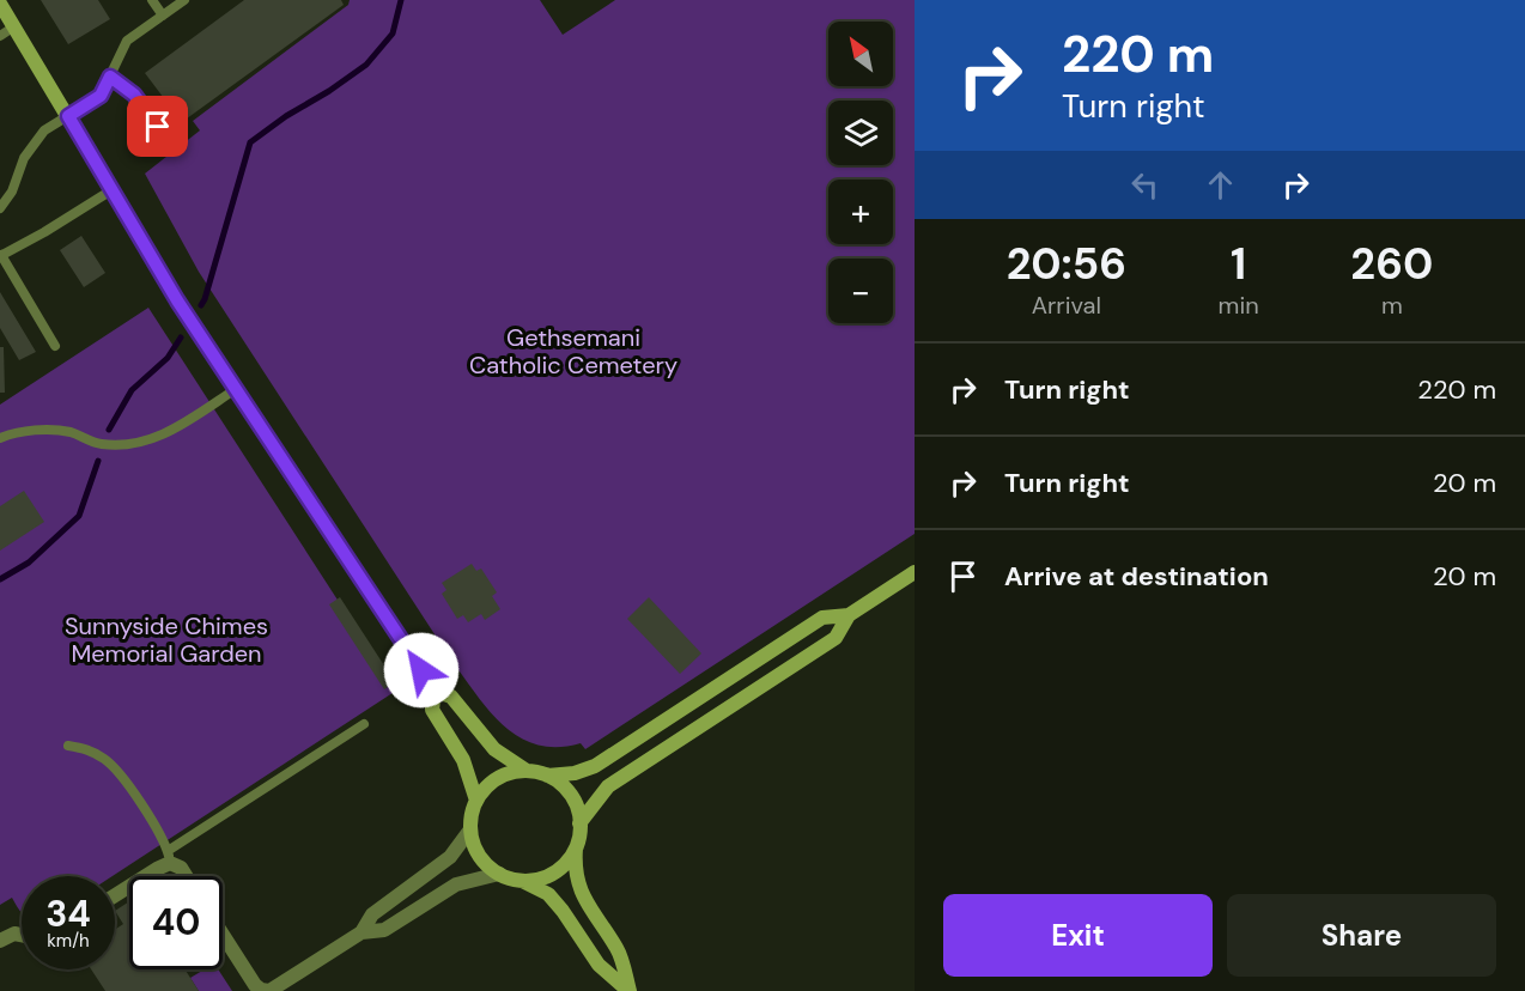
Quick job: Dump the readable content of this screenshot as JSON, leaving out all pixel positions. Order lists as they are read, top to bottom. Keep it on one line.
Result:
{"parks":["Gethsemani Catholic Cemetery","Sunnyside Chimes Memorial Garden"],"north":"top left","page":{"turn":["220 m","Turn right"],"map_buttons":["+","−"],"eta":["20:56","Arrival","1","min","260","m"],"list":[{"name":"Turn right","value":"220 m"},{"name":"Turn right","value":"20 m"},{"name":"Arrive at destination","value":"20 m"}],"speed":"34 km/h","limit":"40","buttons":["Exit","Share"]}}
